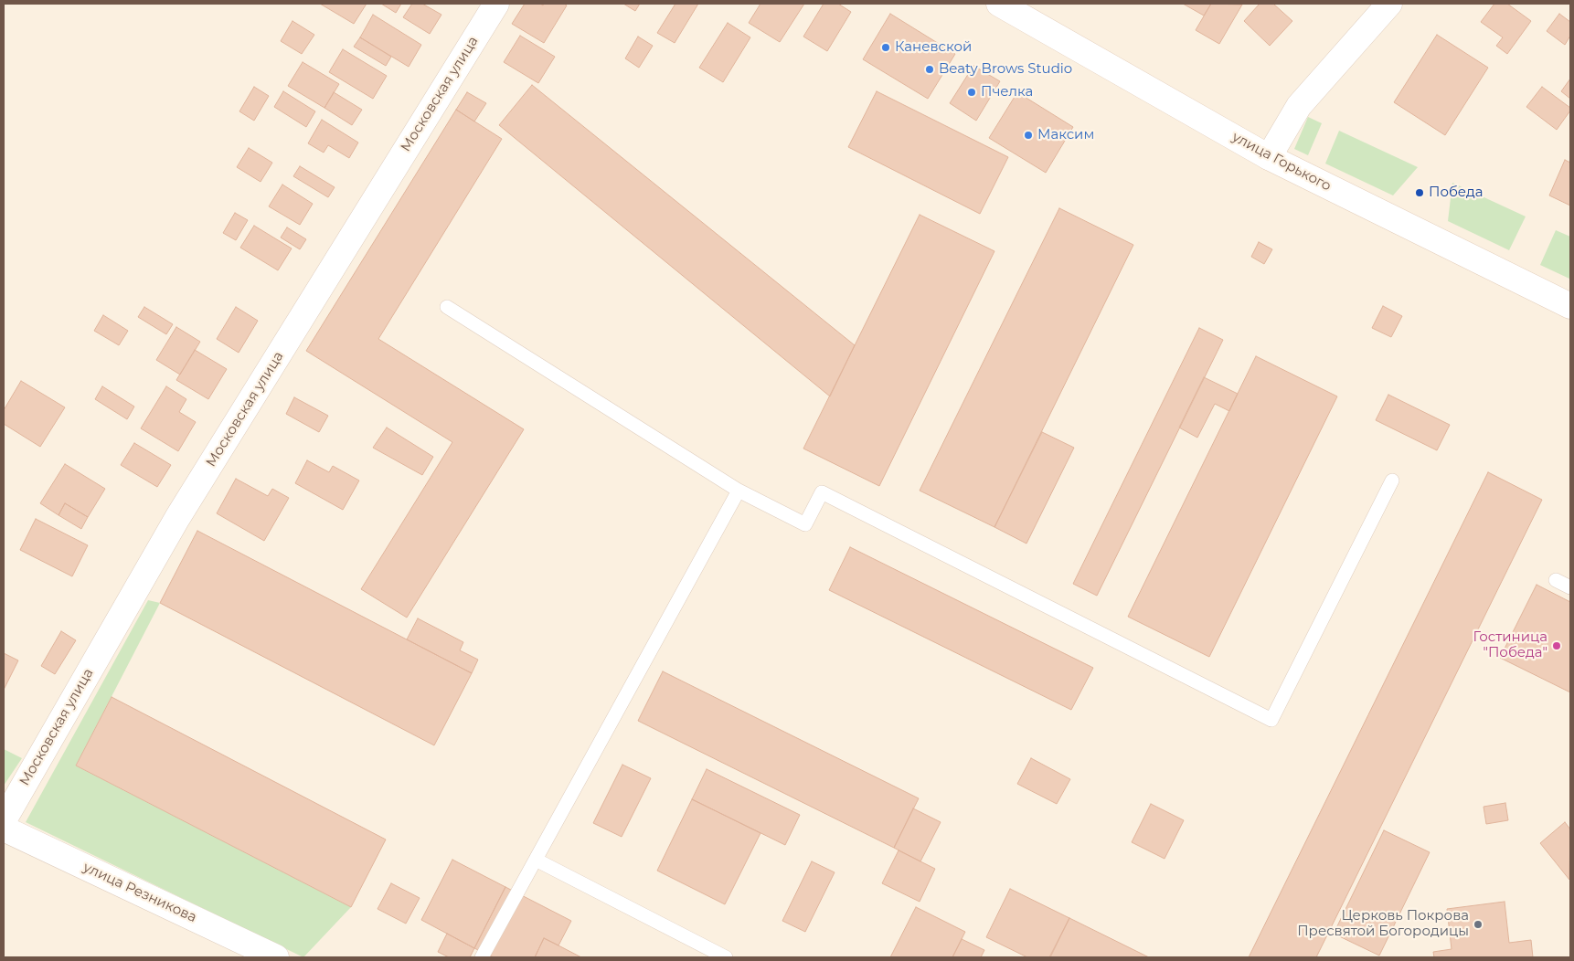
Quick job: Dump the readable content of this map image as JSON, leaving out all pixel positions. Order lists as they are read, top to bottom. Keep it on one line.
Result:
{"streets":{"street":["Московская улица","улица Горького","улица Резникова"]},"places":["Каневской","Beaty Brows Studio","Пчелка","Максим","Победа","Гостиница \"Победа\"","Церковь Покрова Пресвятой Богородицы"]}
